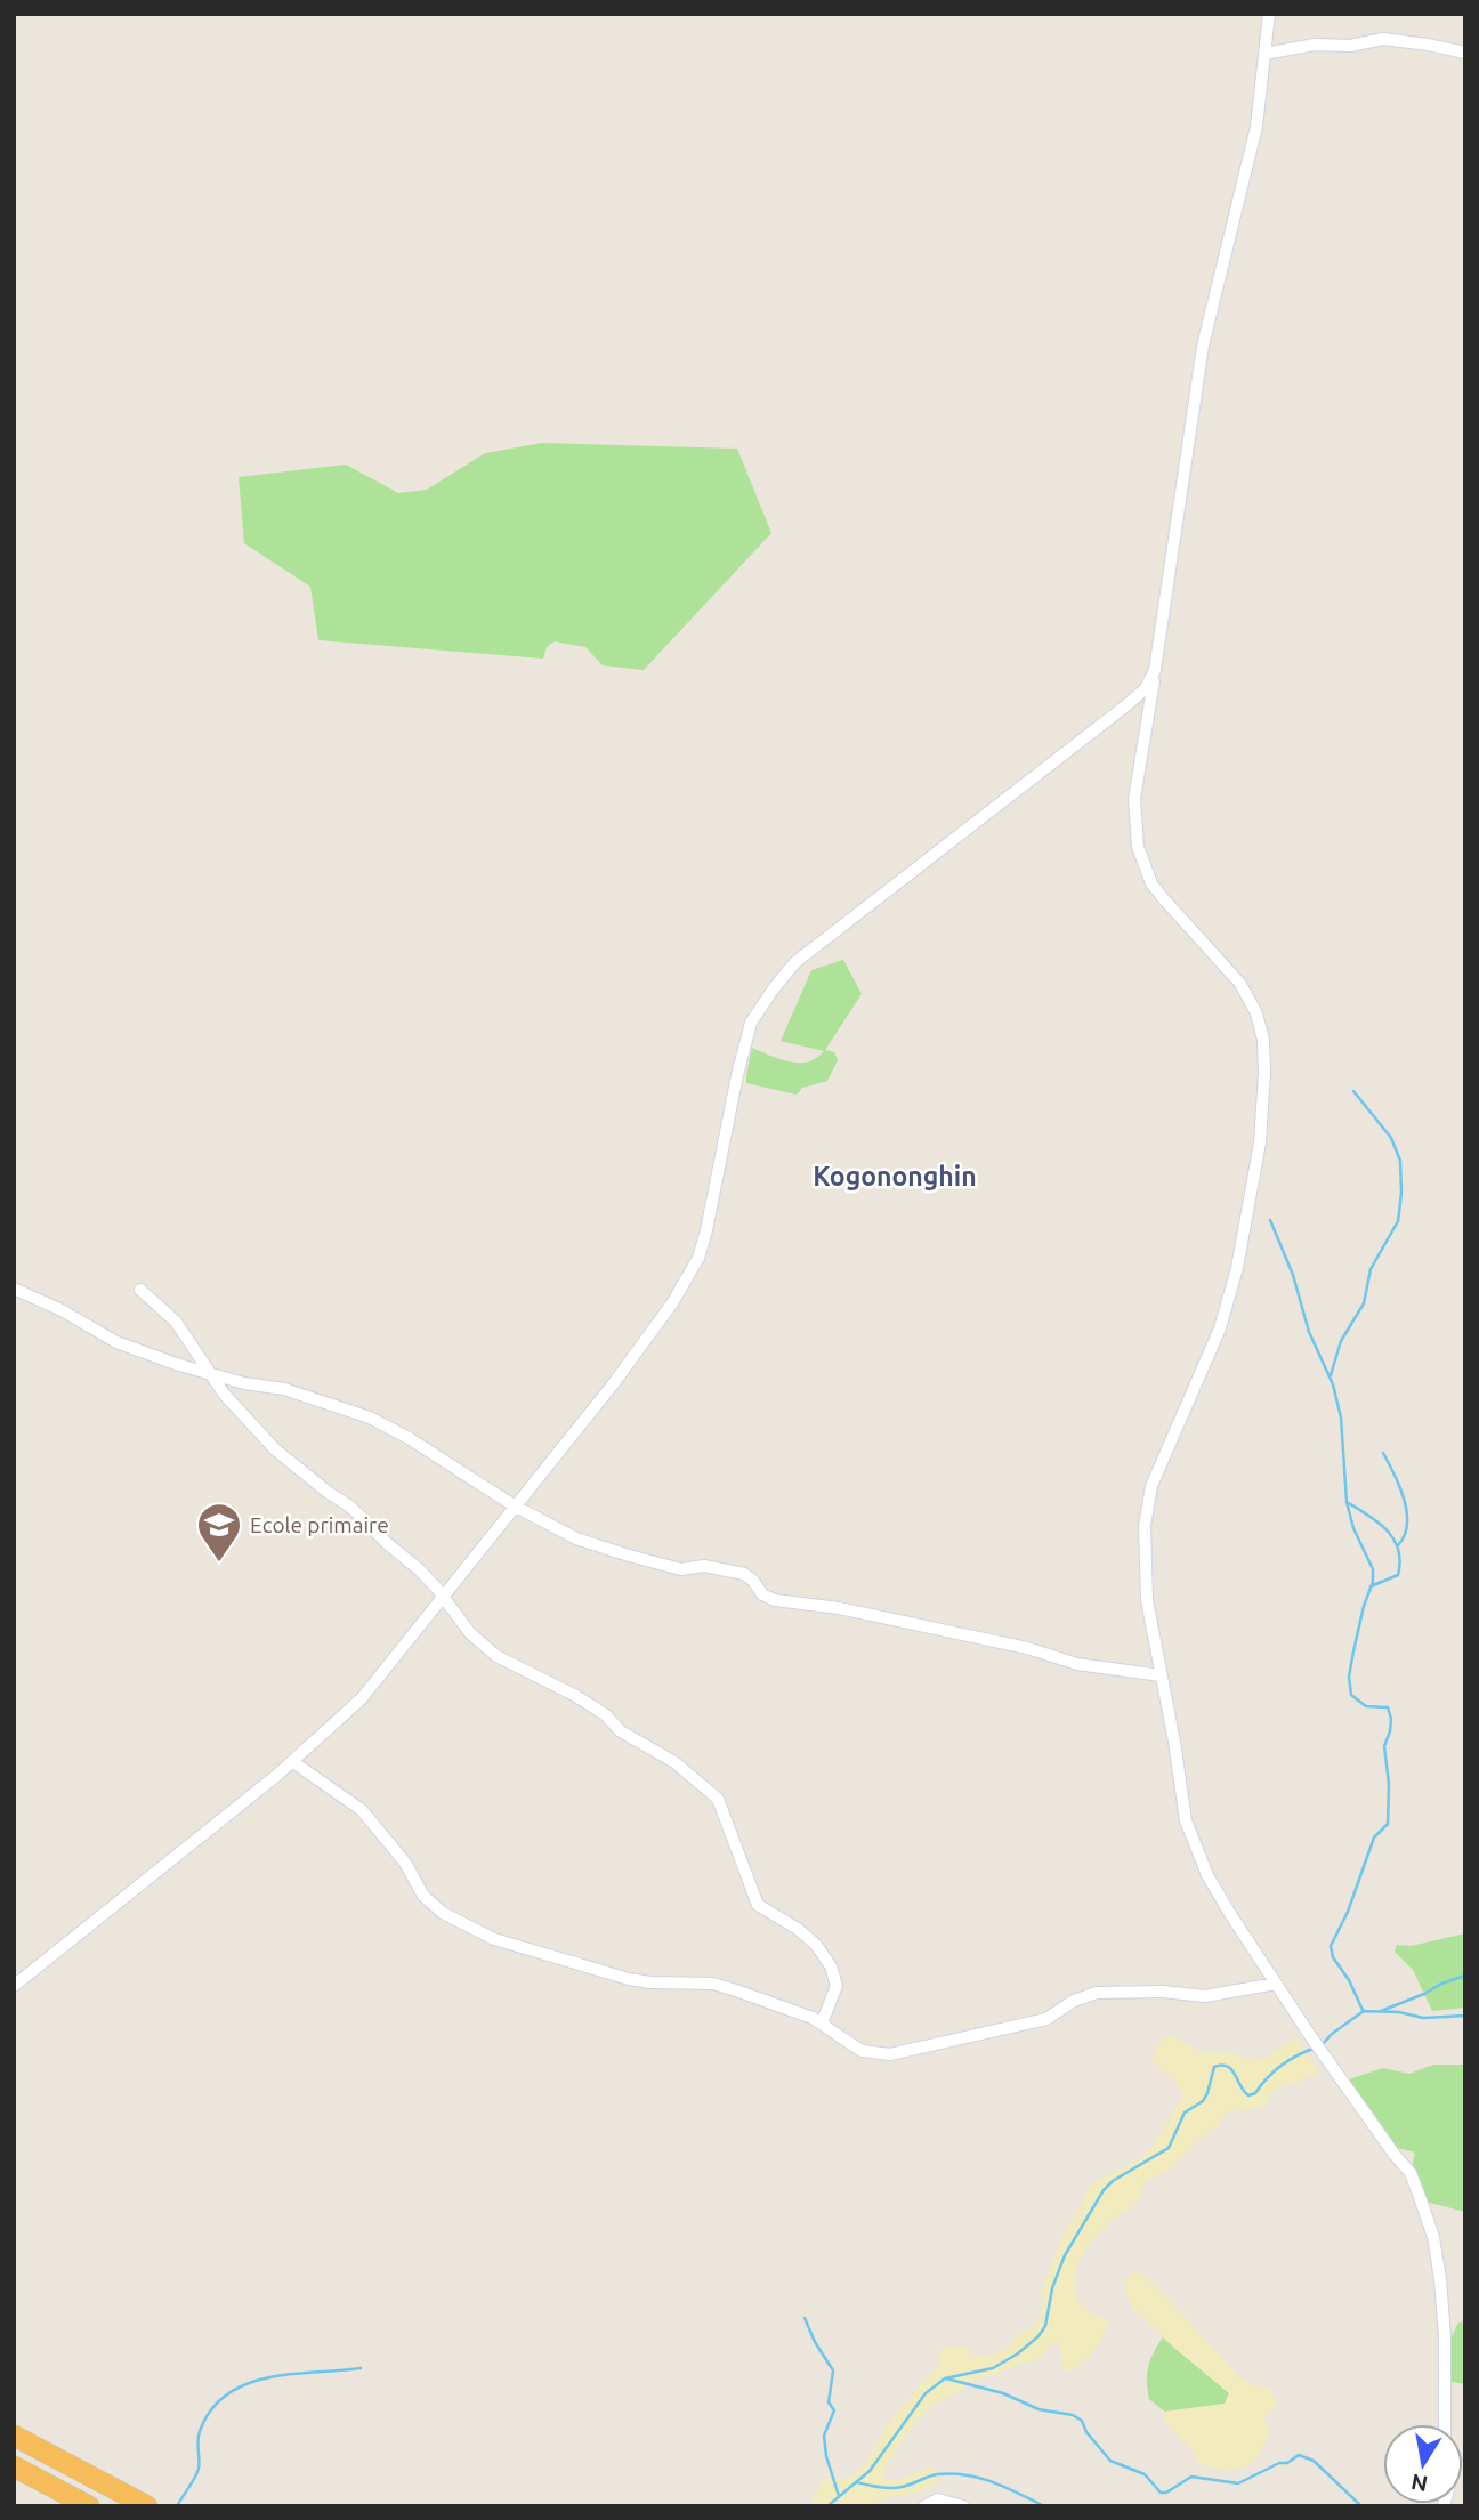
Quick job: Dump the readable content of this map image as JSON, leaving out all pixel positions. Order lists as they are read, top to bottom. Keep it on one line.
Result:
{"districts":["Kogononghin"],"places":{"school or university":["Ecole primaire"]},"north":"bottom"}
